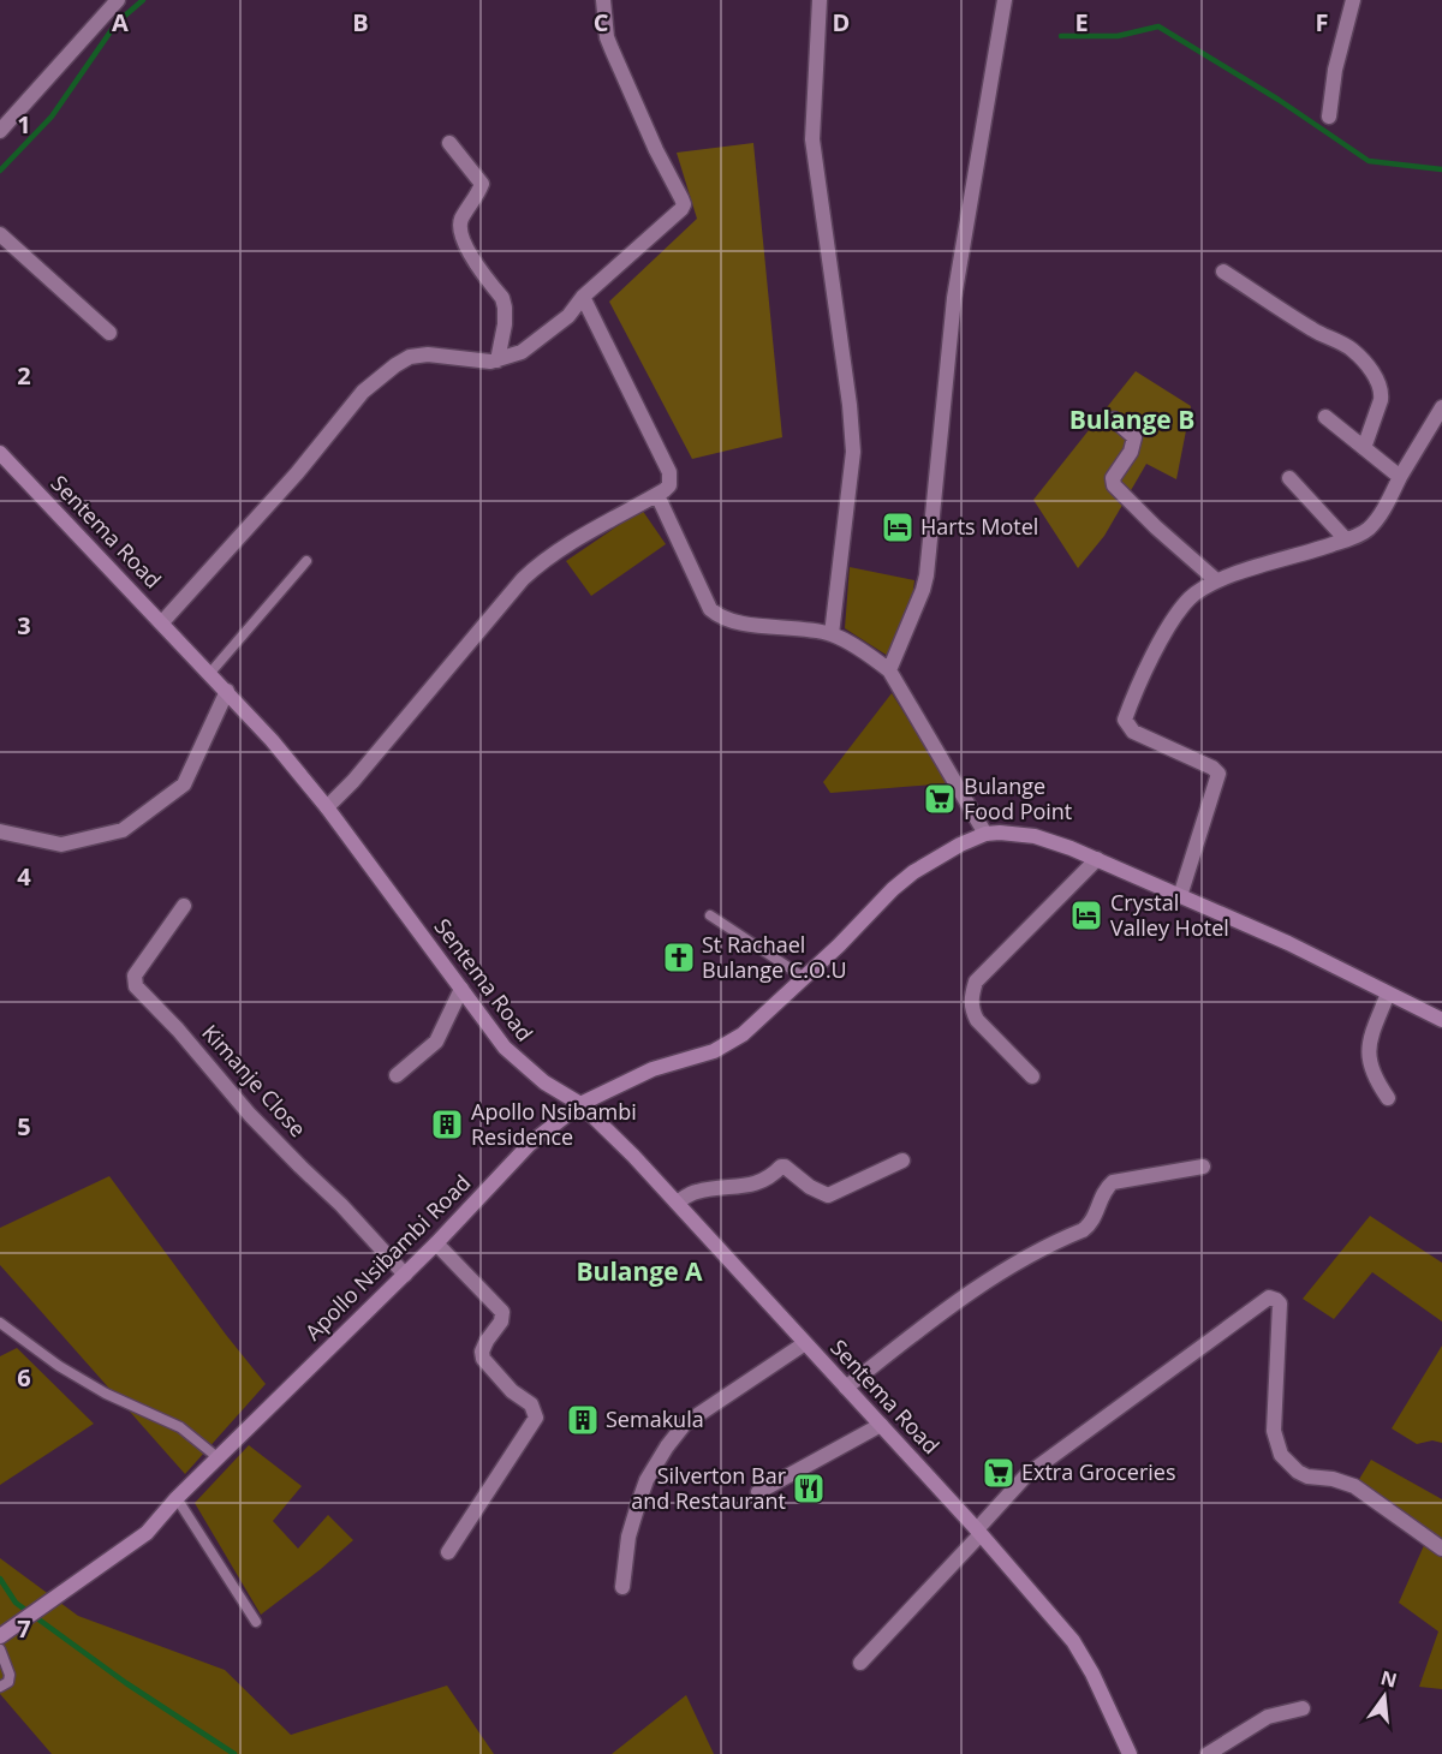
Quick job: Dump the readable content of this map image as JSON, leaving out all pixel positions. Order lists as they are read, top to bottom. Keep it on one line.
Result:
{"streets":{"street":["Sentema Road","Kimanje Close","Apollo Nsibambi Road"]},"crossings":[["Sentema Road","Apollo Nsibambi Road"],["Kimanje Close","Apollo Nsibambi Road"]],"districts":["Bulange B","Bulange A"],"places":{"hotel":["Harts Motel","Crystal Valley Hotel"],"supermarket":["Bulange Food Point","Extra Groceries"],"church":["St Rachael Bulange C.O.U"],"building":["Apollo Nsibambi Residence","Semakula"],"restaurant":["Silverton Bar and Restaurant"]},"north":"top","grid":{"columns":["A","B","C","D","E","F"],"rows":["1","2","3","4","5","6","7"]}}
